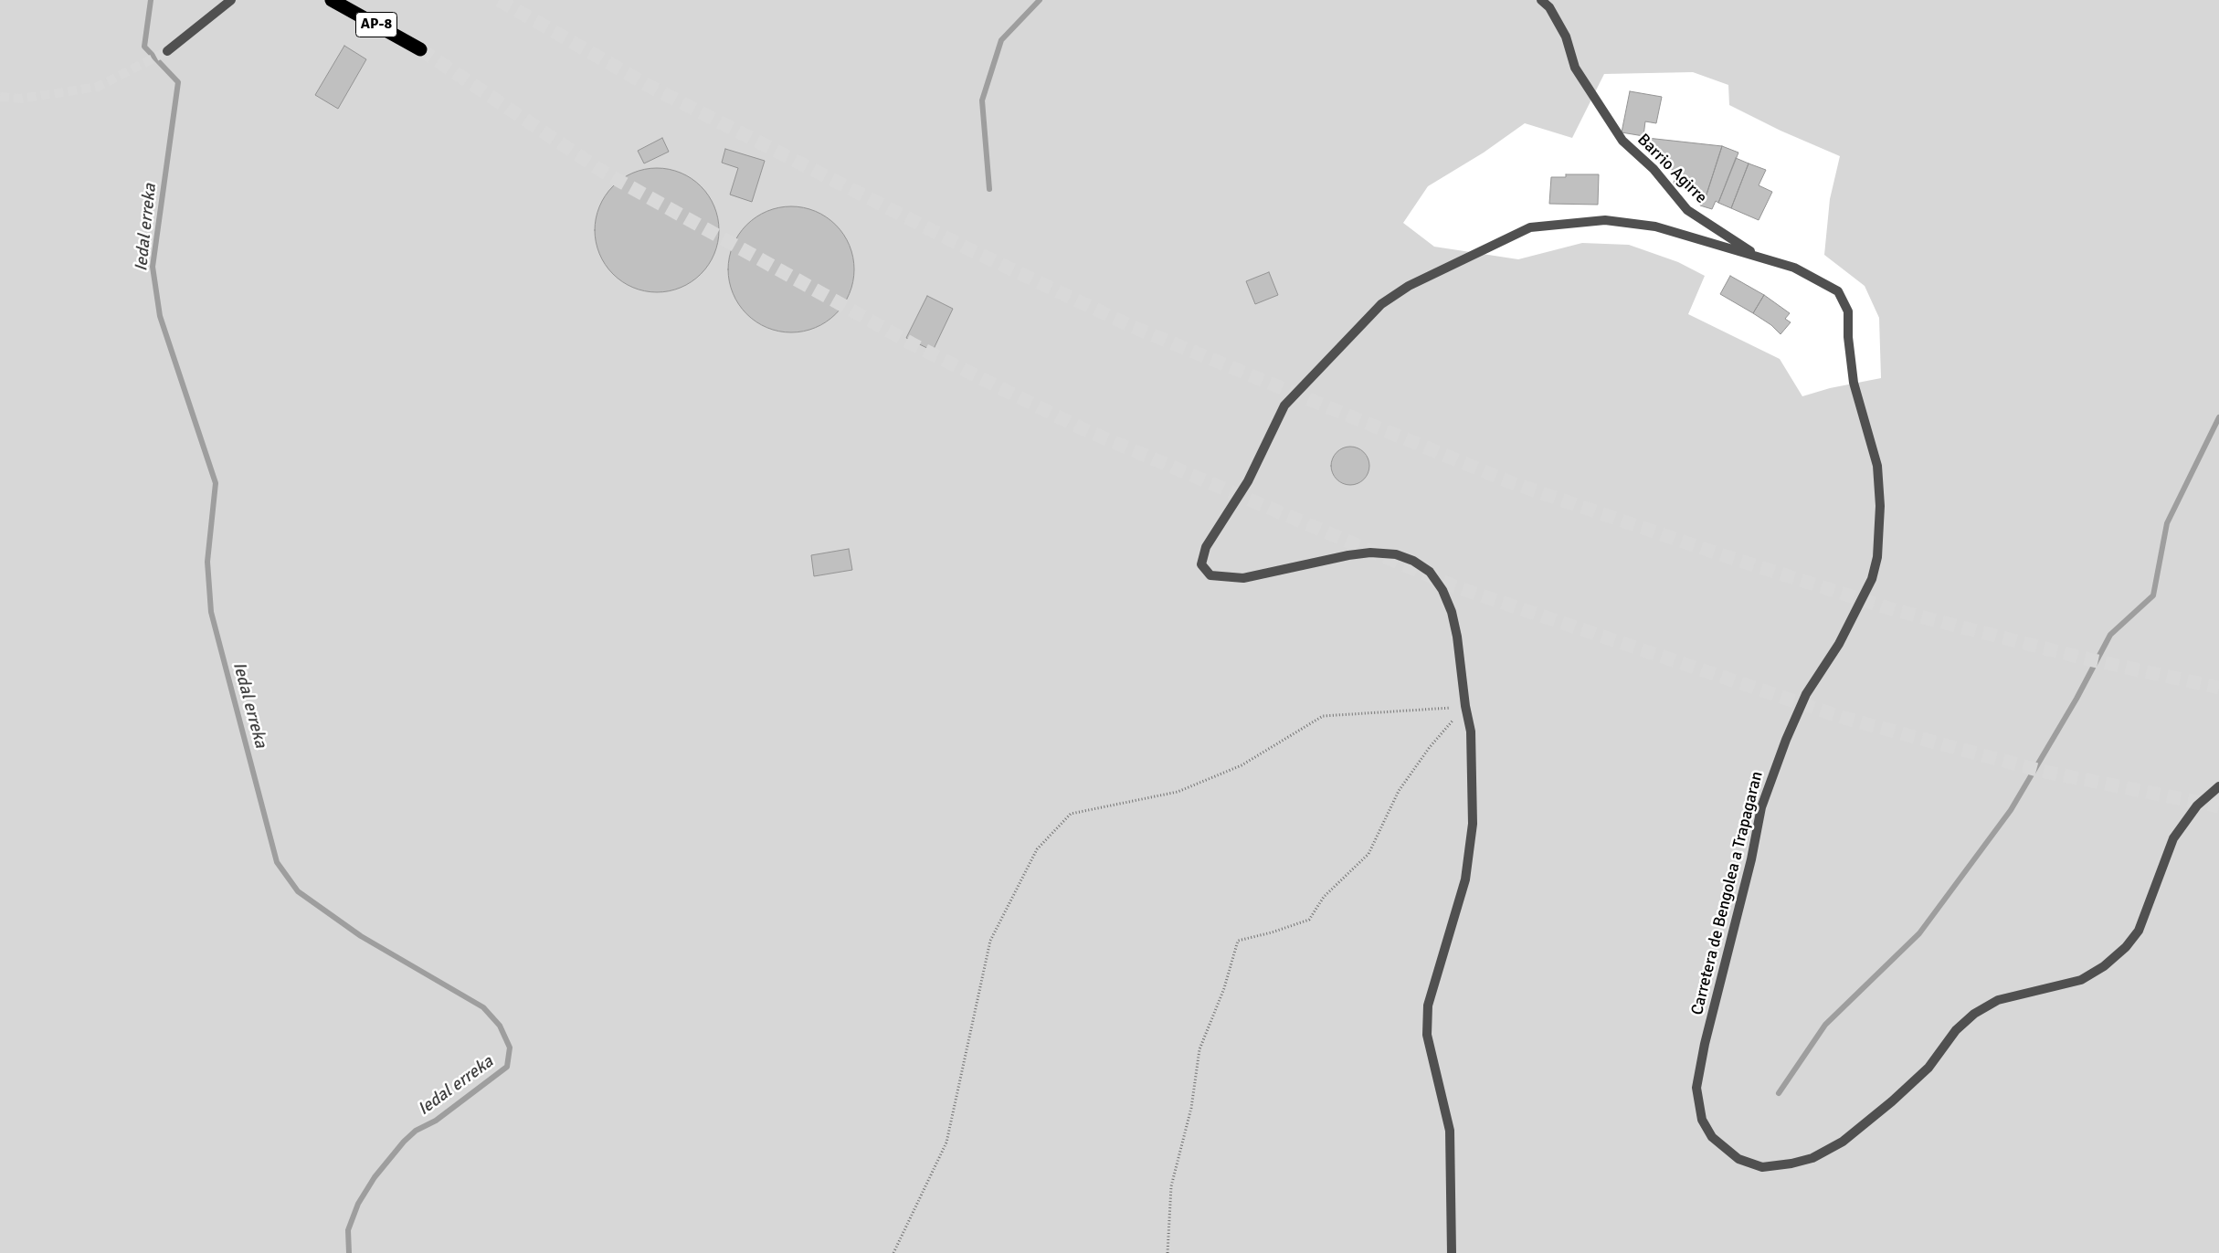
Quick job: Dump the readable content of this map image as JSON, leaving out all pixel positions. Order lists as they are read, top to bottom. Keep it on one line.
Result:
{"streets":{"highway":["AP-8"],"street":["Barrio Agirre","Carretera de Bengolea a Trapagaran"]},"crossings":[["Barrio Agirre","Carretera de Bengolea a Trapagaran"]],"water":["Iedal erreka"]}
